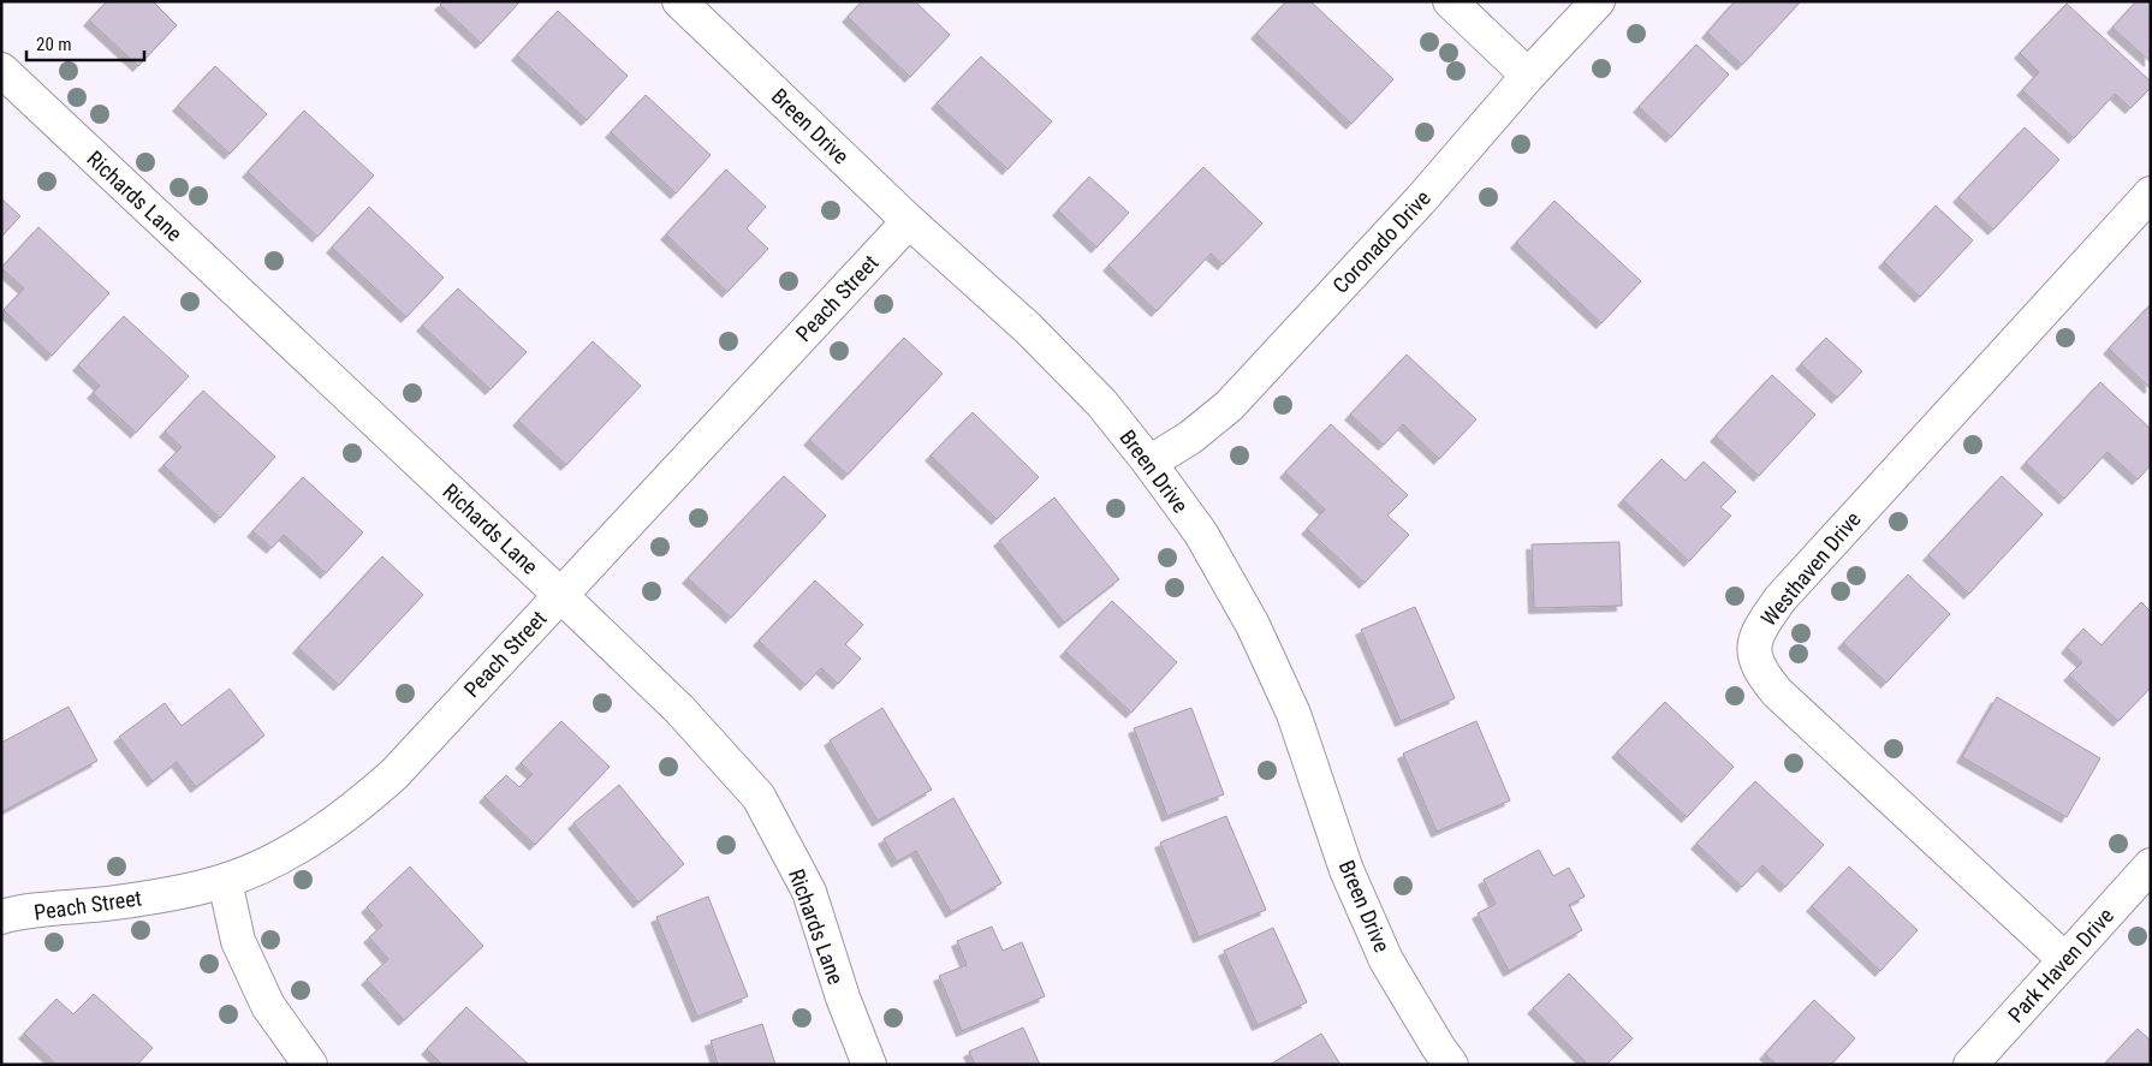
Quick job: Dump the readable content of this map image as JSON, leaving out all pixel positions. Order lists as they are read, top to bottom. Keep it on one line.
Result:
{"streets":{"street":["Breen Drive","Richards Lane","Coronado Drive","Peach Street","Westhaven Drive","Park Haven Drive"]},"crossings":[["Breen Drive","Coronado Drive"],["Breen Drive","Peach Street"],["Richards Lane","Peach Street"],["Westhaven Drive","Park Haven Drive"]],"scale_bar":"20 m"}
